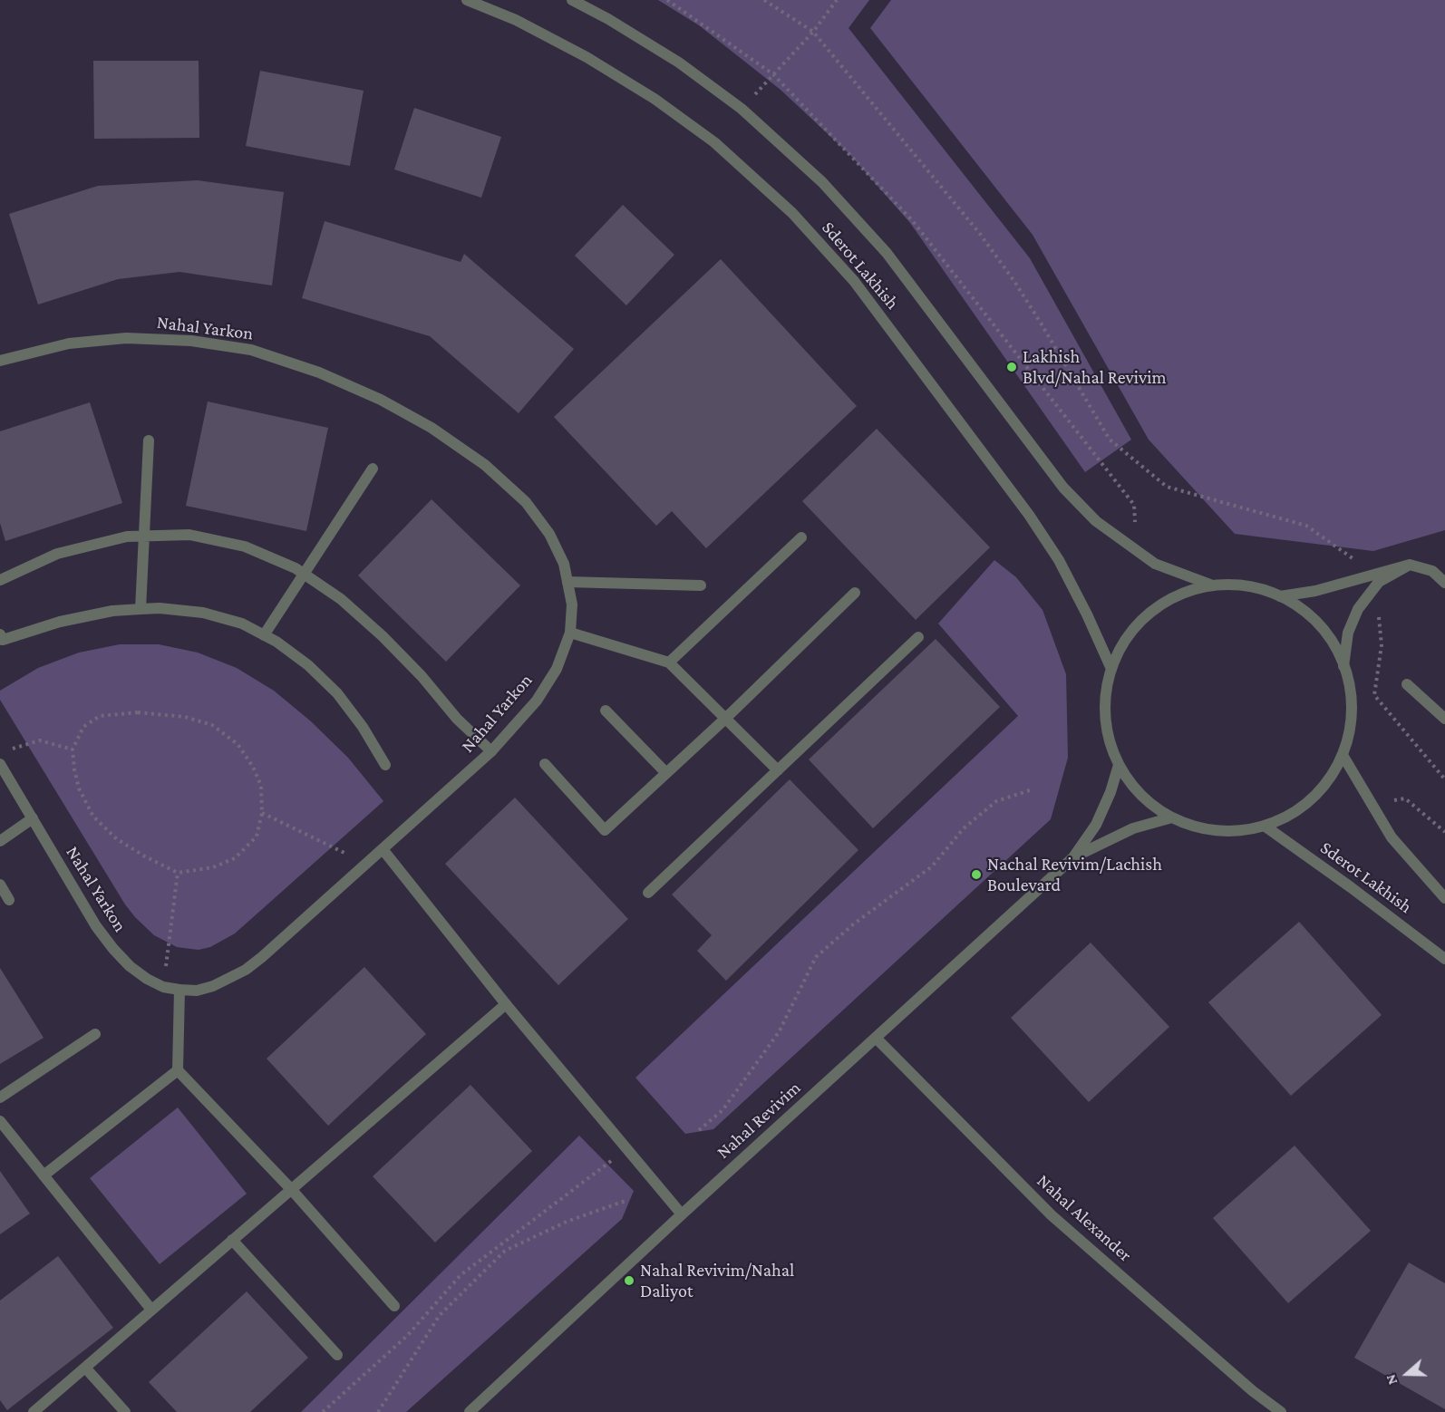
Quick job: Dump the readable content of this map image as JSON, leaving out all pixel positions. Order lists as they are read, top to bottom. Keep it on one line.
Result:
{"streets":{"street":["Sderot Lakhish","Nahal Yarkon","Nahal Revivim","Nahal Alexander"]},"crossings":[["Nahal Revivim","Nahal Alexander"]],"places":["Lakhish Blvd/Nahal Revivim","Nachal Revivim/Lachish Boulevard","Nahal Revivim/Nahal Daliyot"],"north":"left"}
